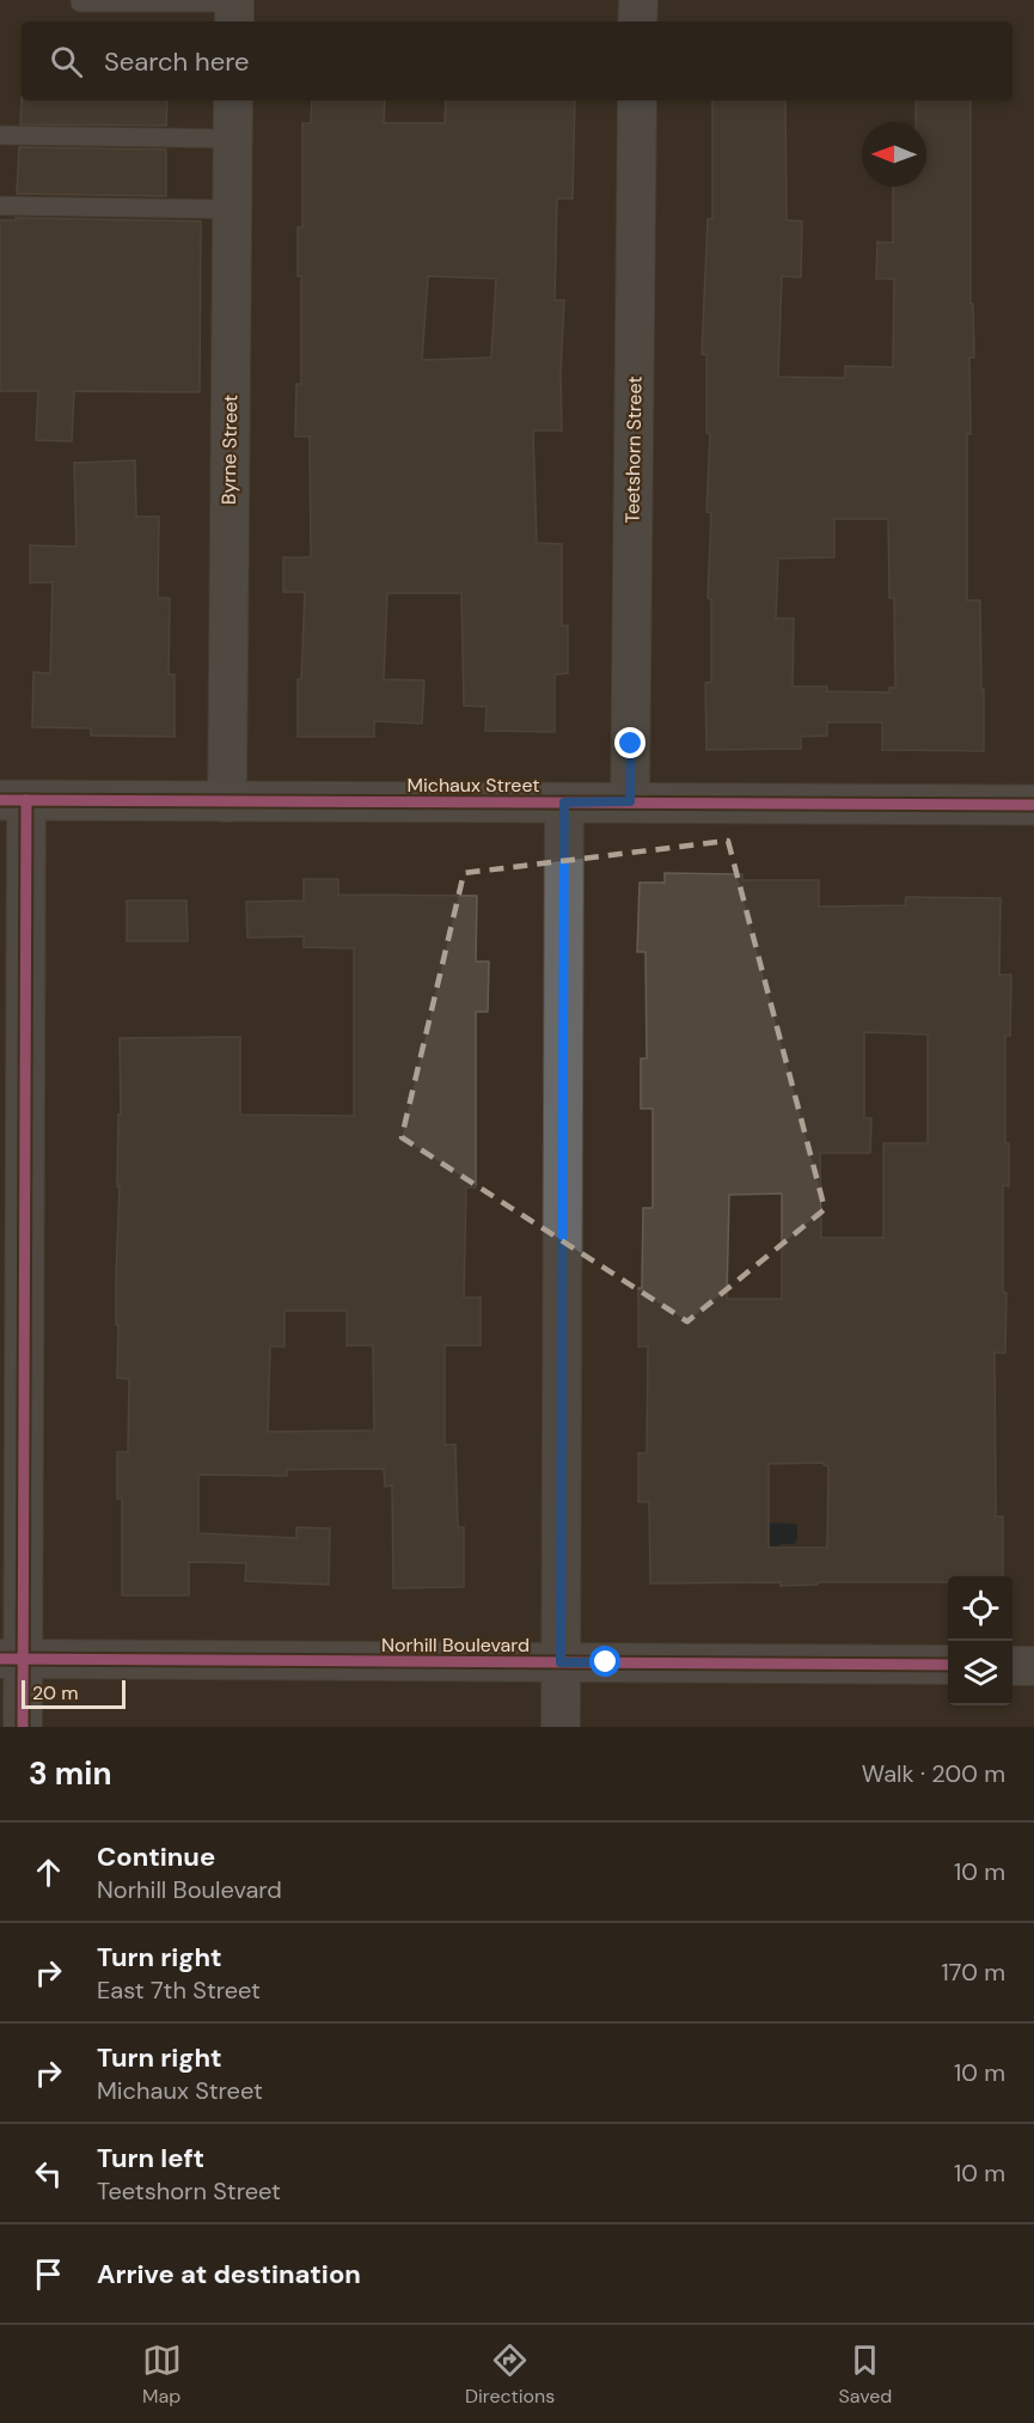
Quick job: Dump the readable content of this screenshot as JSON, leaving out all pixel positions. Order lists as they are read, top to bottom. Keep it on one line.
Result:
{"streets":{"street":["Byrne Street","Teetshorn Street","Michaux Street","Norhill Boulevard"]},"crossings":[["Byrne Street","Michaux Street"],["Teetshorn Street","Michaux Street"]],"scale_bar":"20 m","north":"left","page":{"search":"Search here","scale":"20 m","heading":["3 min","Walk · 200 m"],"list":[["Continue","Norhill Boulevard","10 m"],["Turn right","East 7th Street","170 m"],["Turn right","Michaux Street","10 m"],["Turn left","Teetshorn Street","10 m"],"Arrive at destination"],"nav":["Map","Directions","Saved"]}}
